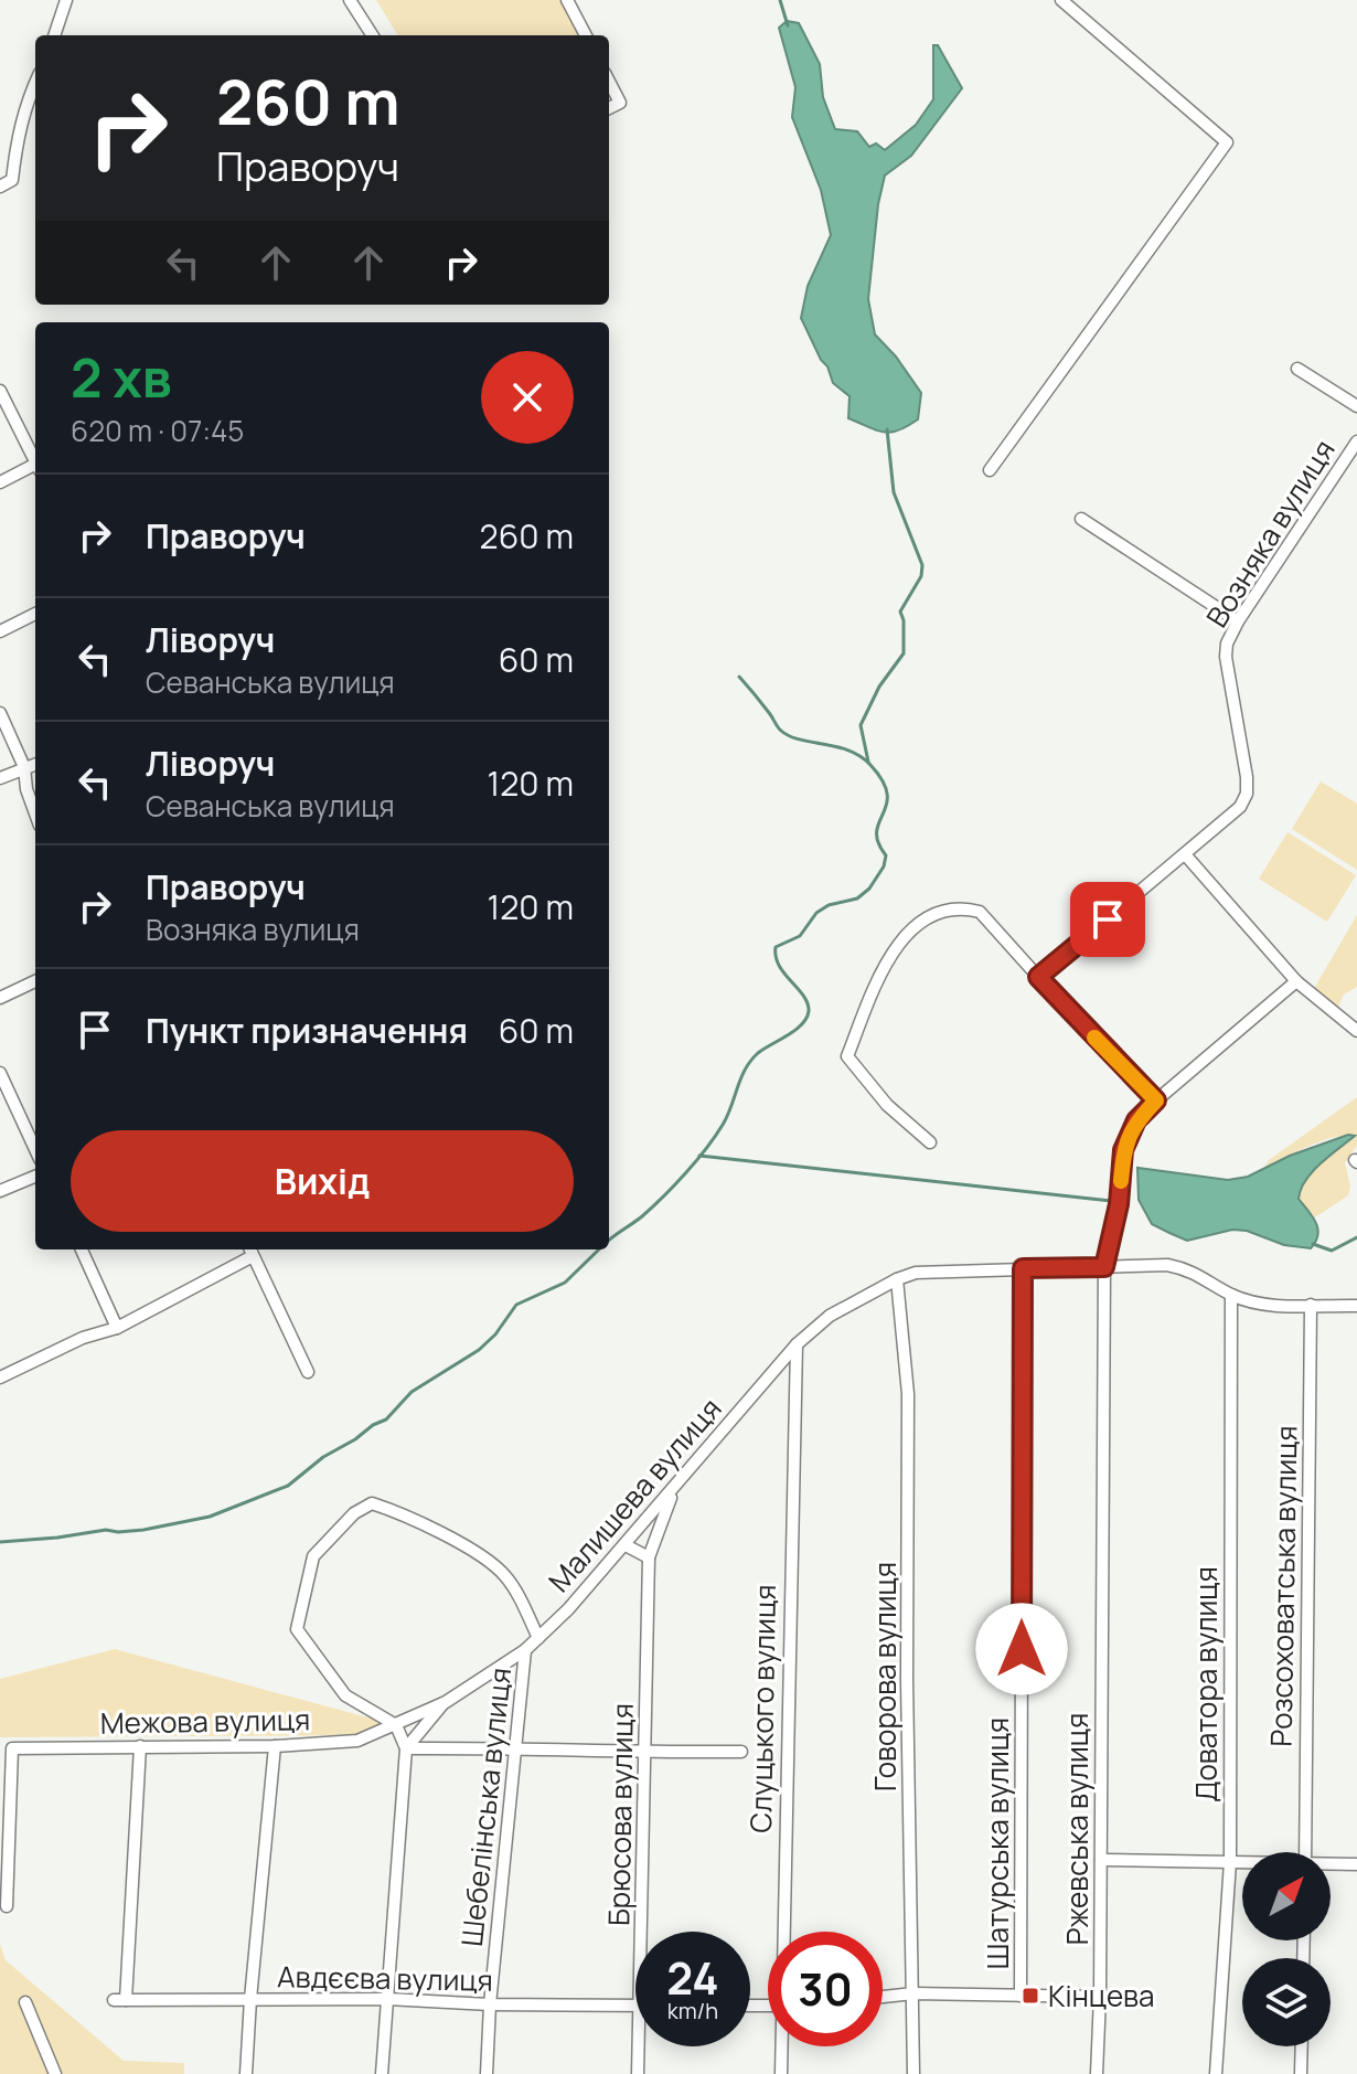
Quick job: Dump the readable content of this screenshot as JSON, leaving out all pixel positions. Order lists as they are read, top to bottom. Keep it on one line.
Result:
{"streets":{"street":["Возняка вулиця","Малишева вулиця","Розсоховатська вулиця","Говорова вулиця","Доватора вулиця","Слуцького вулиця","Межова вулиця","Шебелінська вулиця","Брюсова вулиця","Ржевська вулиця","Шатурська вулиця","Авдєєва вулиця"]},"crossings":[["Малишева вулиця","Розсоховатська вулиця"],["Малишева вулиця","Говорова вулиця"],["Малишева вулиця","Доватора вулиця"],["Малишева вулиця","Слуцького вулиця"],["Малишева вулиця","Межова вулиця"],["Малишева вулиця","Шебелінська вулиця"],["Малишева вулиця","Брюсова вулиця"],["Малишева вулиця","Ржевська вулиця"],["Малишева вулиця","Шатурська вулиця"],["Межова вулиця","Шебелінська вулиця"],["Межова вулиця","Авдєєва вулиця"],["Шебелінська вулиця","Авдєєва вулиця"]],"places":{"transit":["Кінцева"]},"north":"top right","page":{"turn":["260 m","Праворуч"],"heading":["2 хв","620 m · 07:45"],"list":[{"name":"Праворуч","value":"260 m"},{"name":"Ліворуч","note":"Севанська вулиця","value":"60 m"},{"name":"Ліворуч","note":"Севанська вулиця","value":"120 m"},{"name":"Праворуч","note":"Возняка вулиця","value":"120 m"},{"name":"Пункт призначення","value":"60 m"}],"buttons":"Вихід","speed":"24 km/h","limit":"30"}}
